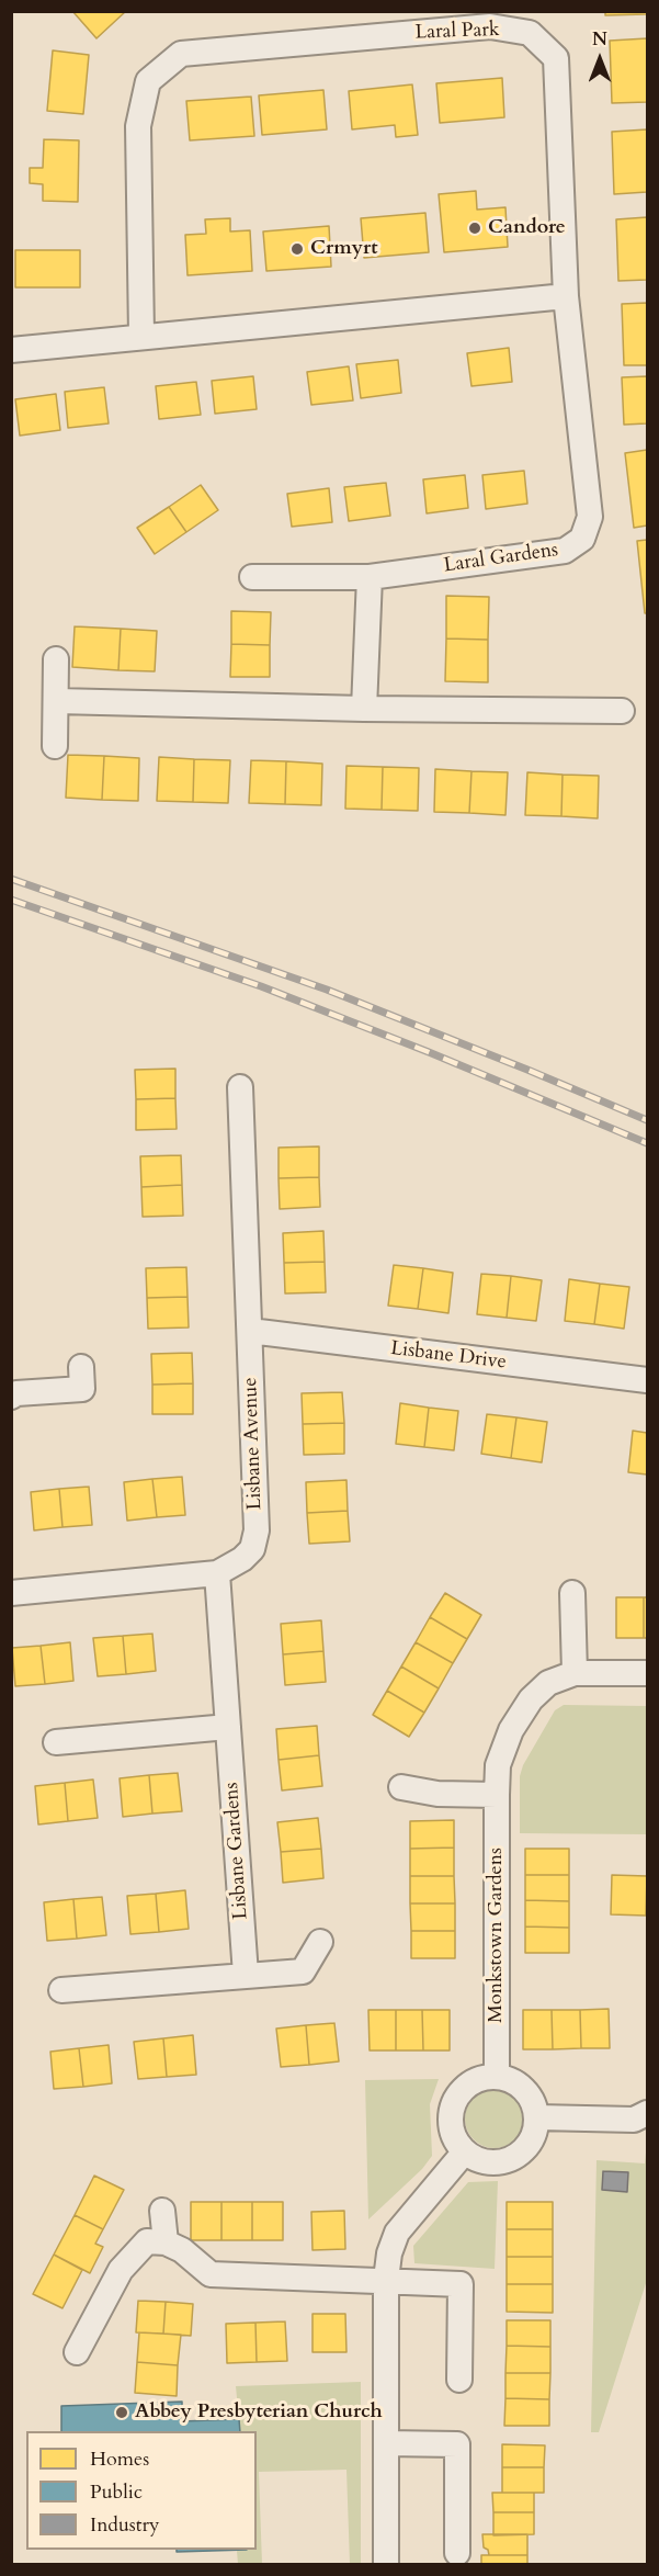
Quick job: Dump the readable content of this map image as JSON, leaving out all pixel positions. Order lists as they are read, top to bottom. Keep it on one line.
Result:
{"streets":{"street":["Laral Park","Laral Gardens","Lisbane Drive","Lisbane Avenue","Lisbane Gardens","Monkstown Gardens"]},"crossings":[["Laral Park","Laral Gardens"],["Lisbane Drive","Lisbane Avenue"],["Lisbane Avenue","Lisbane Gardens"]],"places":["Candore","Crmyrt","Abbey Presbyterian Church"],"legend":["Homes","Public","Industry"],"north":"top"}
